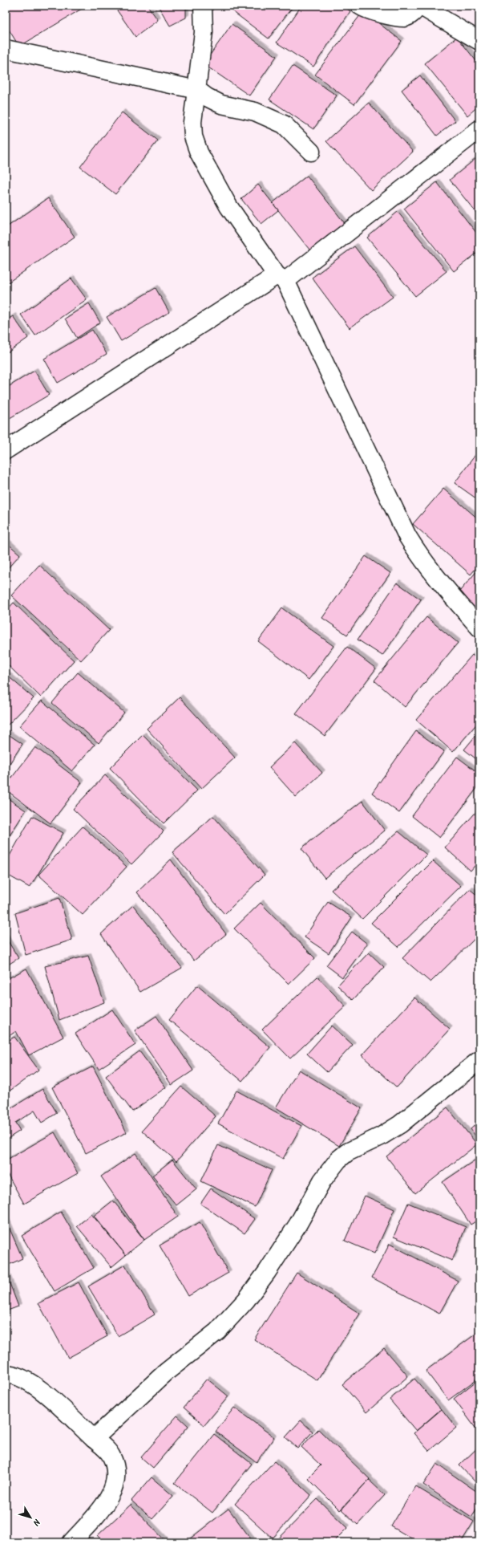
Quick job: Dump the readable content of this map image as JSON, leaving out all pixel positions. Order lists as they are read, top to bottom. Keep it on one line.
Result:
{"north":"bottom right"}
